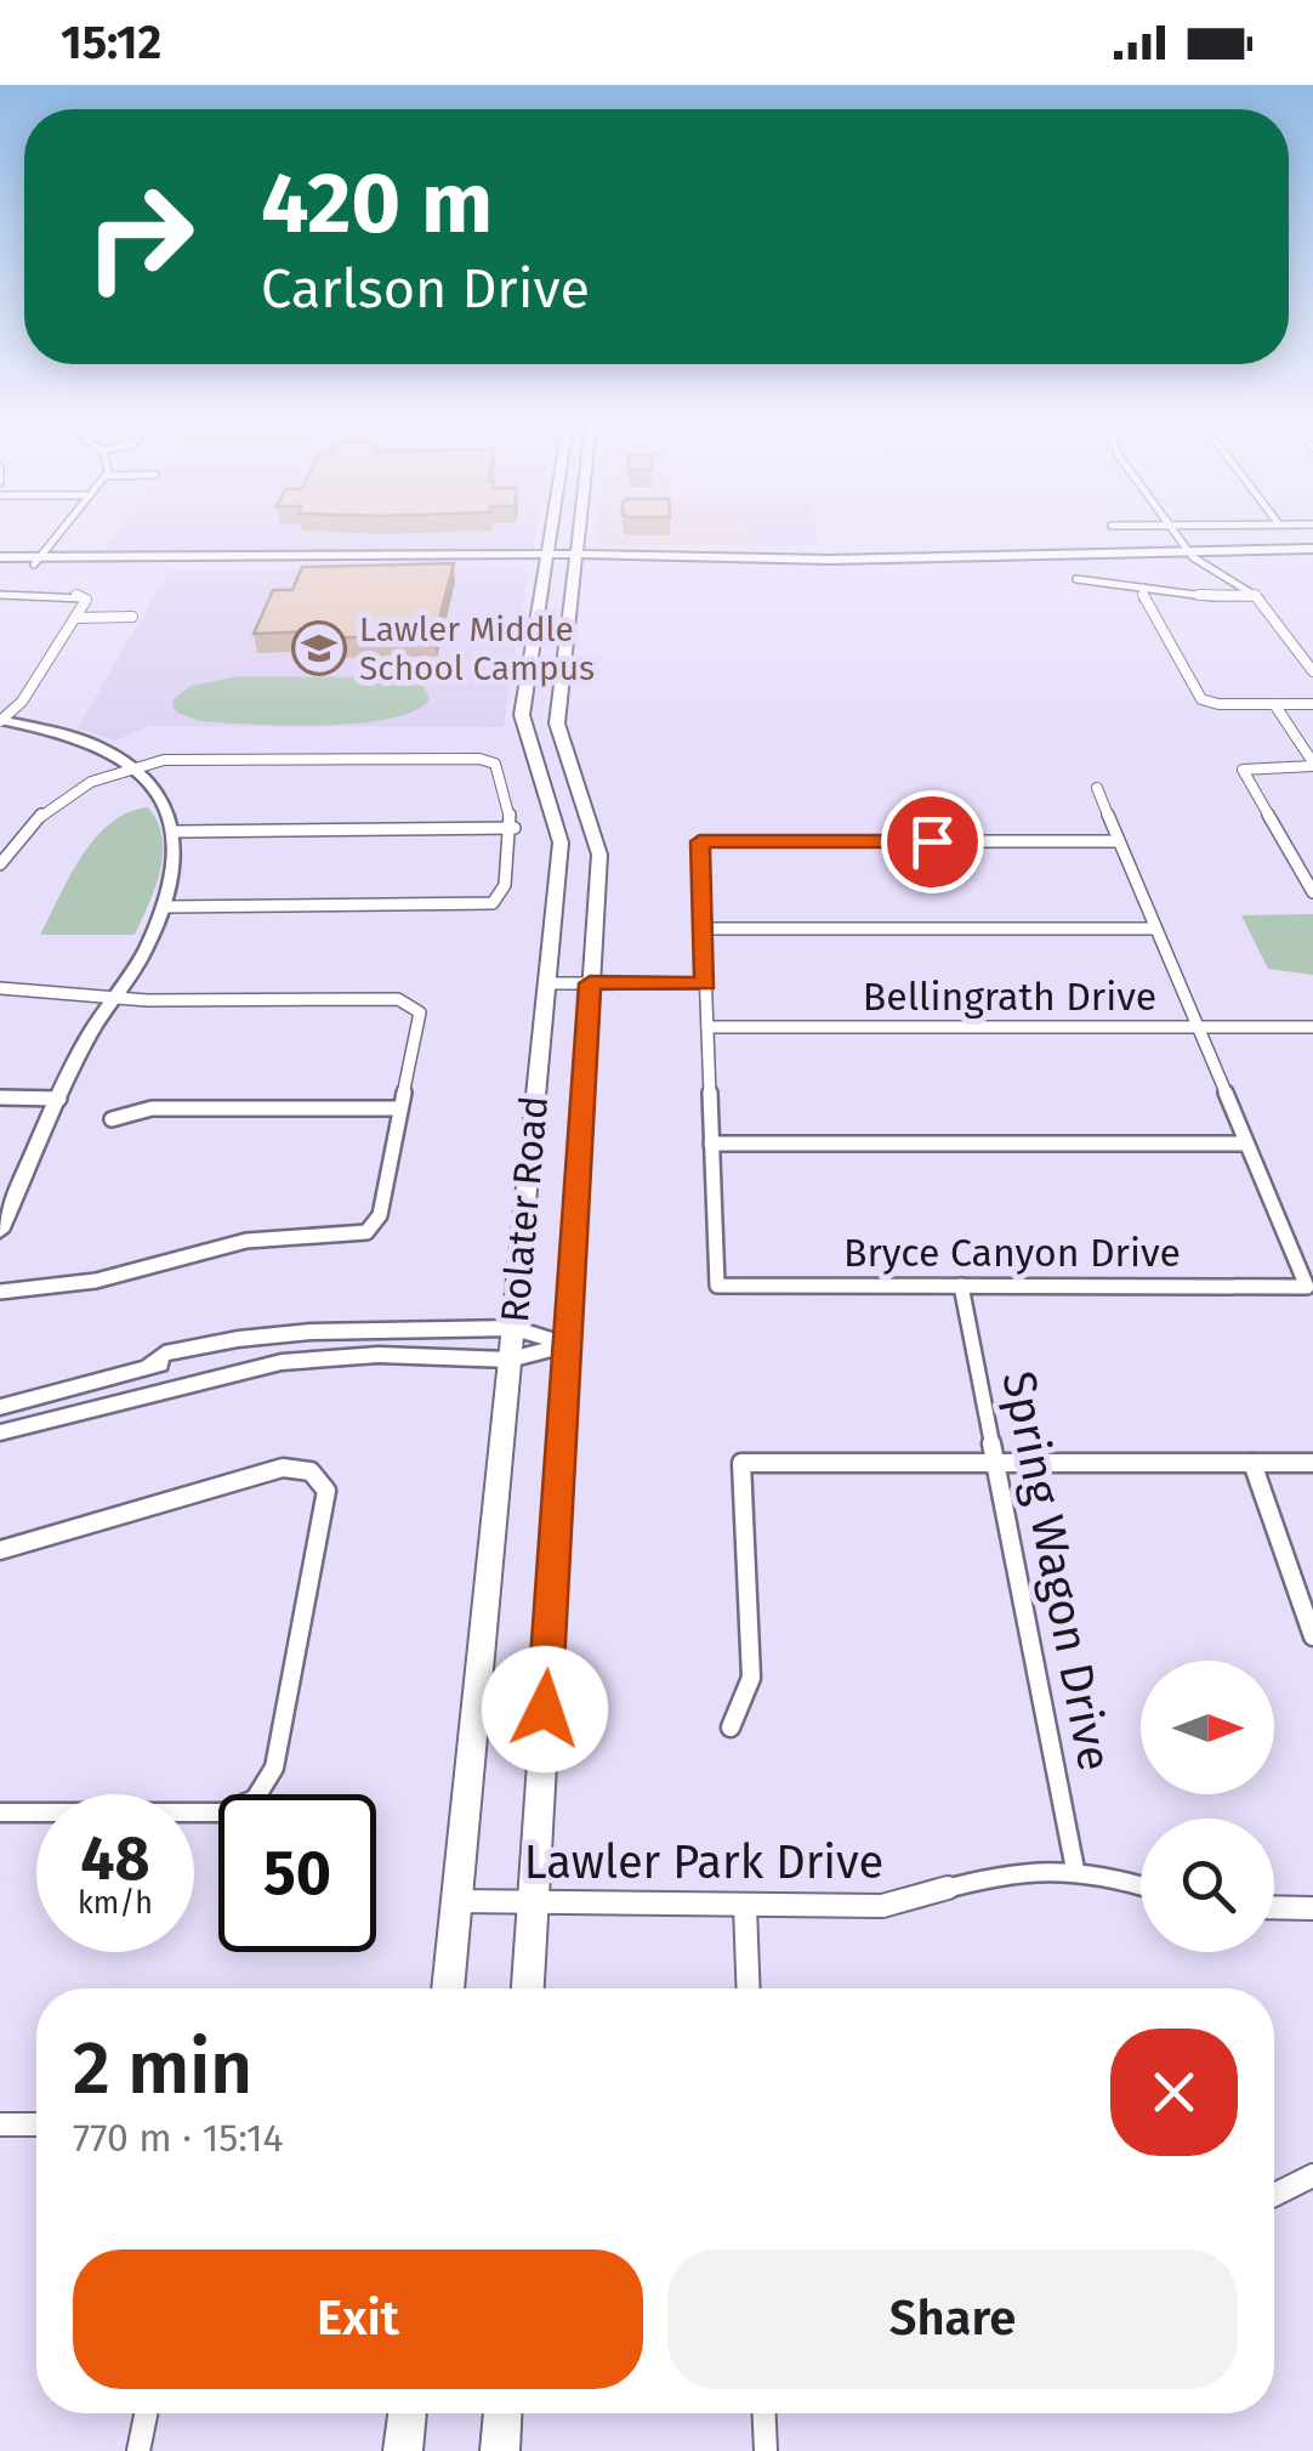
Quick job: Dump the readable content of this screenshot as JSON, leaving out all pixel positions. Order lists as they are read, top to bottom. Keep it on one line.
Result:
{"streets":{"main road":["Rolater Road"],"street":["Bellingrath Drive","Bryce Canyon Drive","Spring Wagon Drive","Lawler Park Drive"]},"crossings":[["Rolater Road","Lawler Park Drive"],["Bryce Canyon Drive","Spring Wagon Drive"],["Spring Wagon Drive","Lawler Park Drive"]],"places":{"school or university":["Lawler Middle School Campus"]},"north":"right","page":{"status":"15:12","turn":["420 m","Carlson Drive"],"speed":"48 km/h","limit":"50","heading":["2 min","770 m · 15:14"],"buttons":["Exit","Share"]}}
